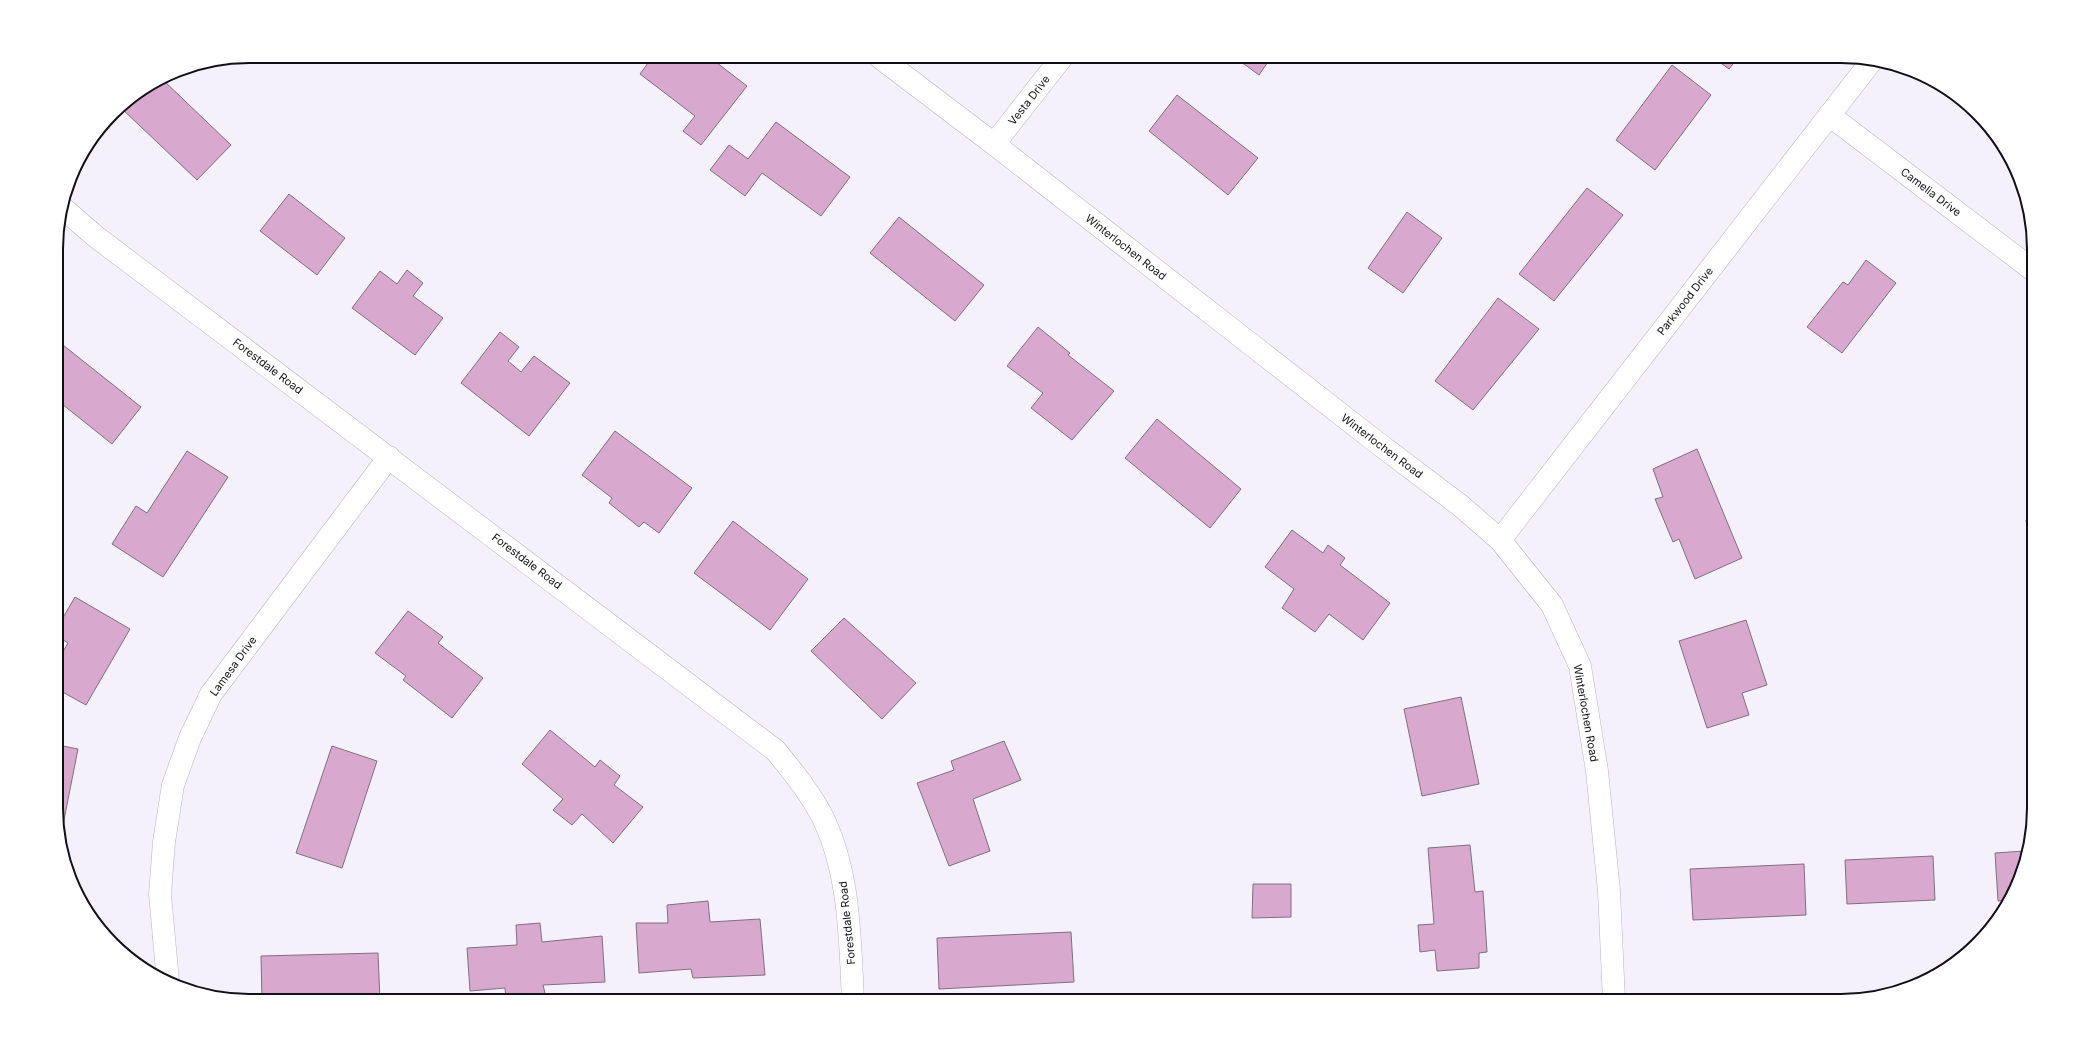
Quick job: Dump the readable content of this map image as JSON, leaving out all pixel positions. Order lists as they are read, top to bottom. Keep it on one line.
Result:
{"streets":{"street":["Vesta Drive","Camelia Drive","Winterlochen Road","Parkwood Drive","Forestdale Road","Lamesa Drive"]},"crossings":[["Vesta Drive","Winterlochen Road"],["Camelia Drive","Parkwood Drive"],["Winterlochen Road","Parkwood Drive"],["Forestdale Road","Lamesa Drive"]]}
